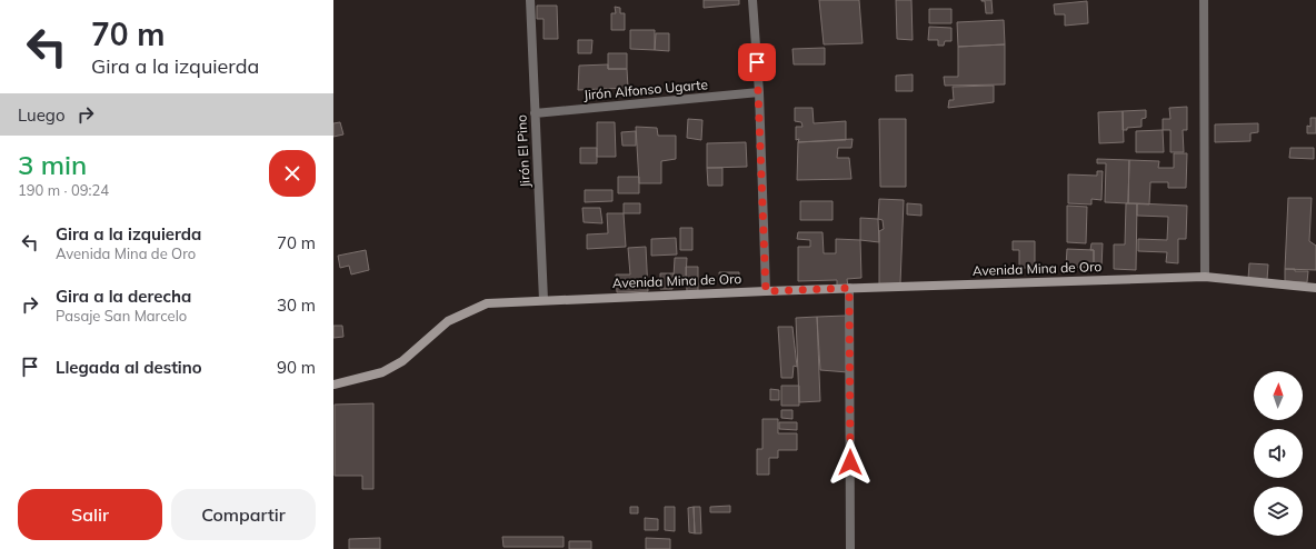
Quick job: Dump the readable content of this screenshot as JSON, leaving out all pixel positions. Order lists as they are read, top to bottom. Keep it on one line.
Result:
{"streets":{"street":["Jirón Alfonso Ugarte","Jirón El Pino","Avenida Mina de Oro"]},"crossings":[["Jirón Alfonso Ugarte","Jirón El Pino"],["Jirón El Pino","Avenida Mina de Oro"]],"north":"top","page":{"turn":["70 m","Gira a la izquierda"],"then":"Luego","heading":["3 min","190 m · 09:24"],"list":[{"name":"Gira a la izquierda","note":"Avenida Mina de Oro","value":"70 m"},{"name":"Gira a la derecha","note":"Pasaje San Marcelo","value":"30 m"},{"name":"Llegada al destino","value":"90 m"}],"buttons":["Salir","Compartir"]}}
